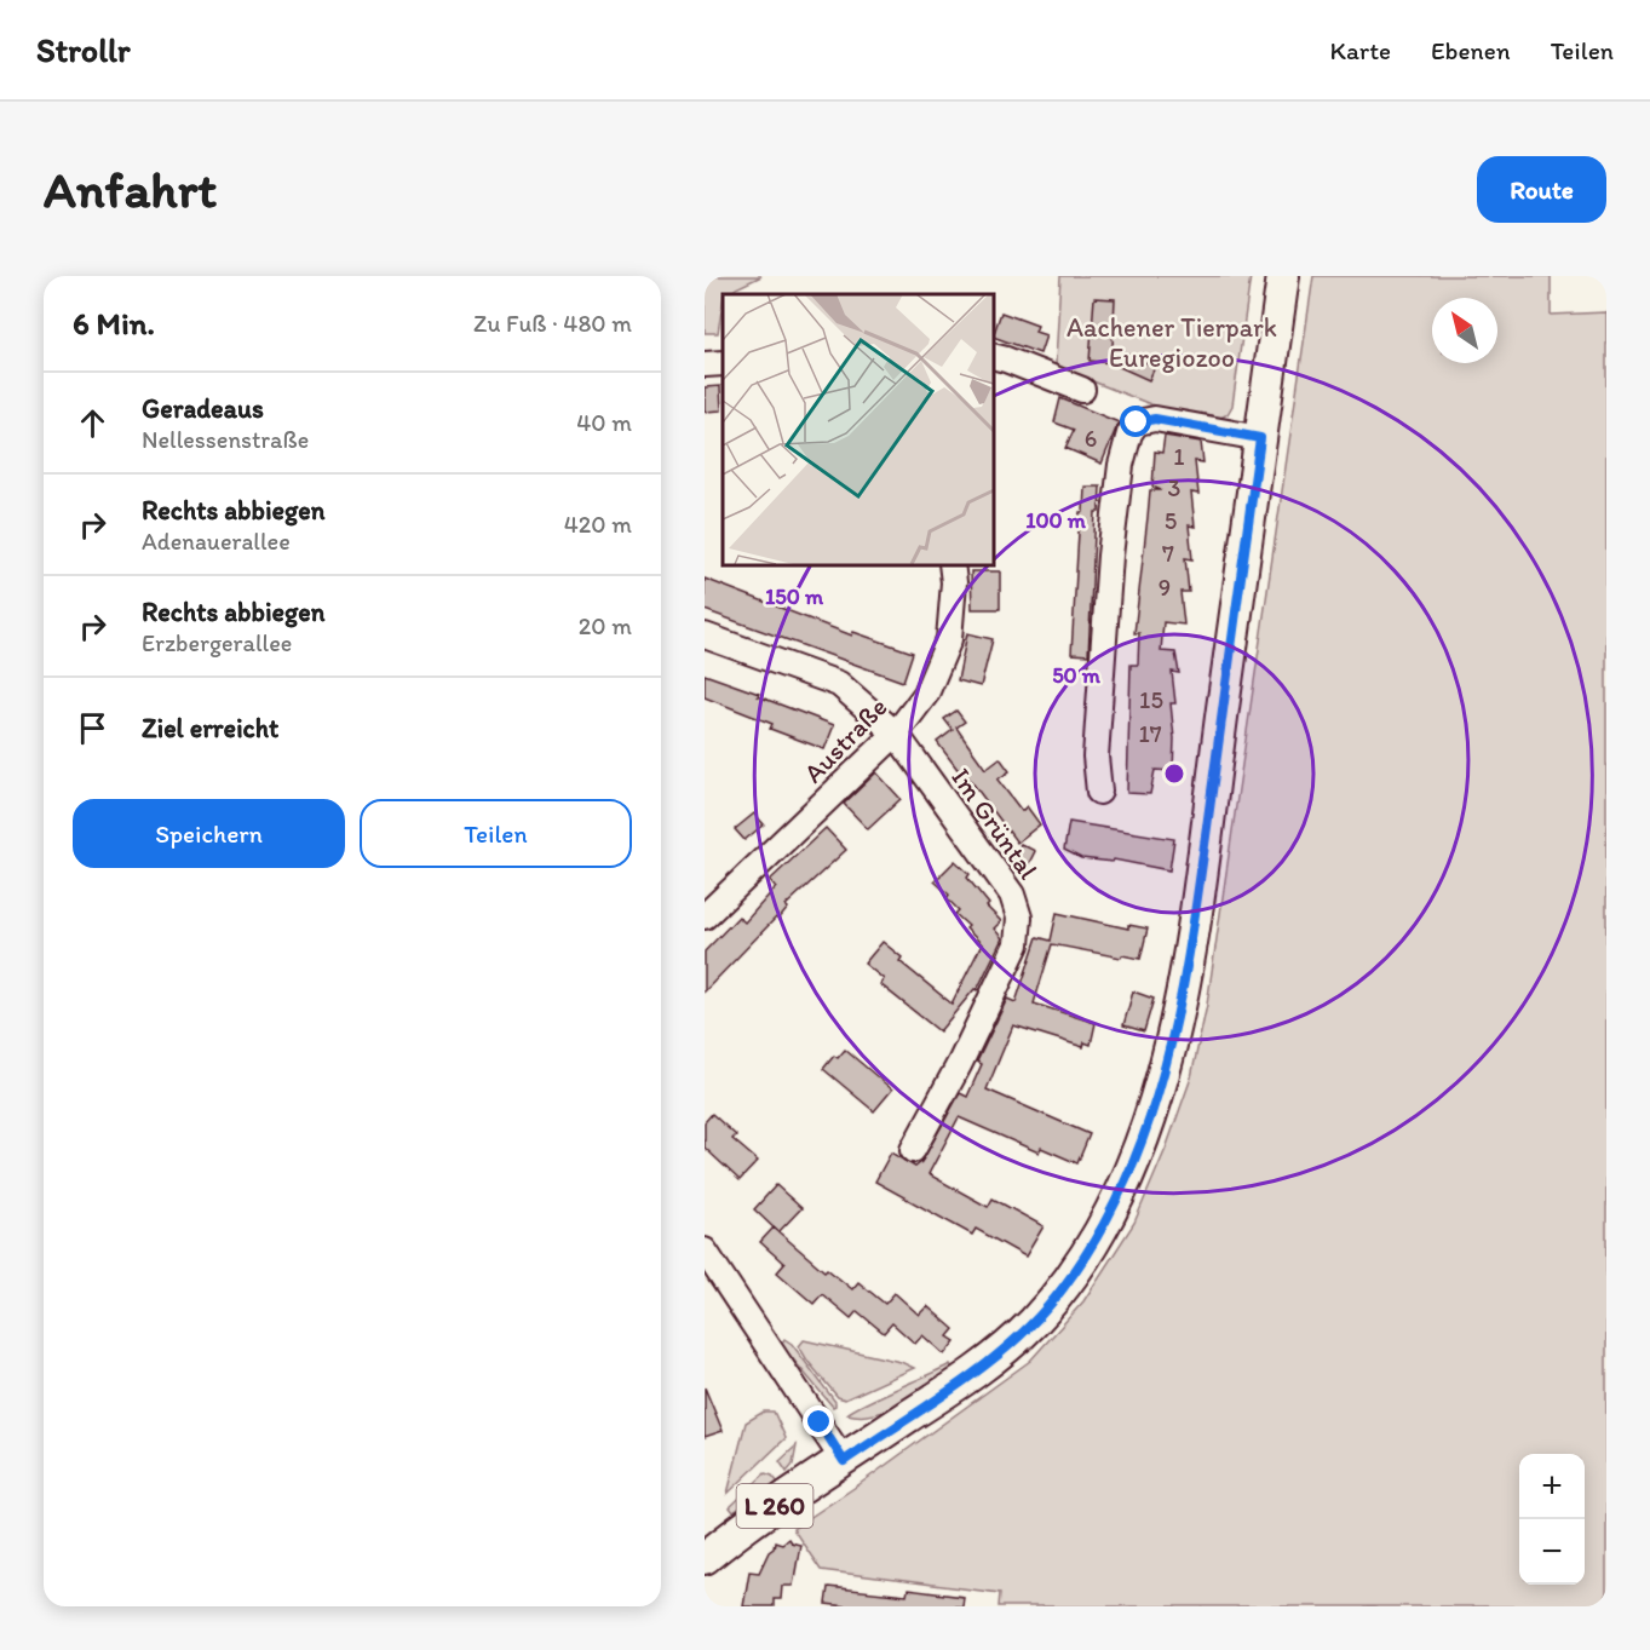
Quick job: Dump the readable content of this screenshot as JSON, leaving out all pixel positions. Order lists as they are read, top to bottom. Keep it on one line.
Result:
{"streets":{"main road":["L 260"],"street":["Austraße","Im Grüntal"]},"crossings":[["Austraße","Im Grüntal"]],"parks":["Aachener Tierpark Euregiozoo"],"house_numbers":["6","1","3","5","7","9","15","17"],"north":"top left","page":{"header":"Strollr","nav":["Karte","Ebenen","Teilen"],"buttons":["Route",["Speichern","Teilen"]],"title":"Anfahrt","heading":["6 Min.","Zu Fuß · 480 m"],"list":[["Geradeaus","Nellessenstraße","40 m"],["Rechts abbiegen","Adenauerallee","420 m"],["Rechts abbiegen","Erzbergerallee","20 m"],"Ziel erreicht"],"map_buttons":["+","−"]},"rings":["100 m","150 m","50 m"]}
